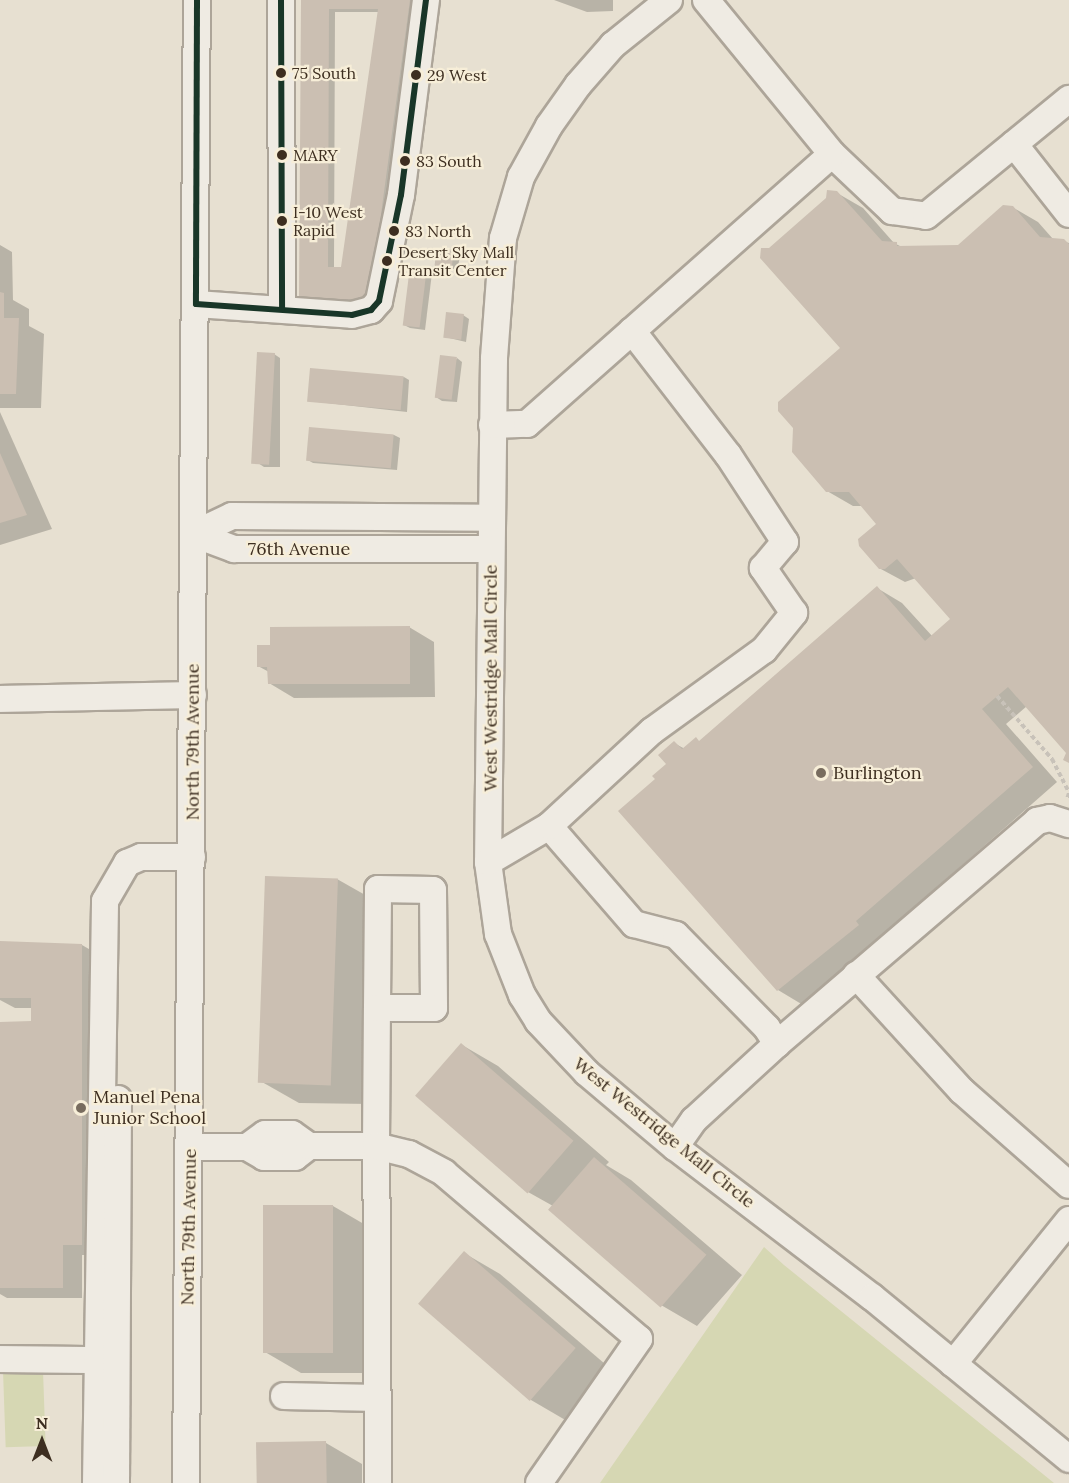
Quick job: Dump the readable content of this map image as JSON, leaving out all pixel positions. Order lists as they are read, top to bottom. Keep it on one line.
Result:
{"streets":{"street":["76th Avenue","West Westridge Mall Circle","North 79th Avenue"]},"crossings":[["76th Avenue","West Westridge Mall Circle"],["76th Avenue","North 79th Avenue"]],"places":["75 South","29 West","MARY","83 South","I-10 West Rapid","83 North","Desert Sky Mall Transit Center","Burlington","Manuel Pena Junior School"],"lines":["transit line 29"],"north":"top"}
